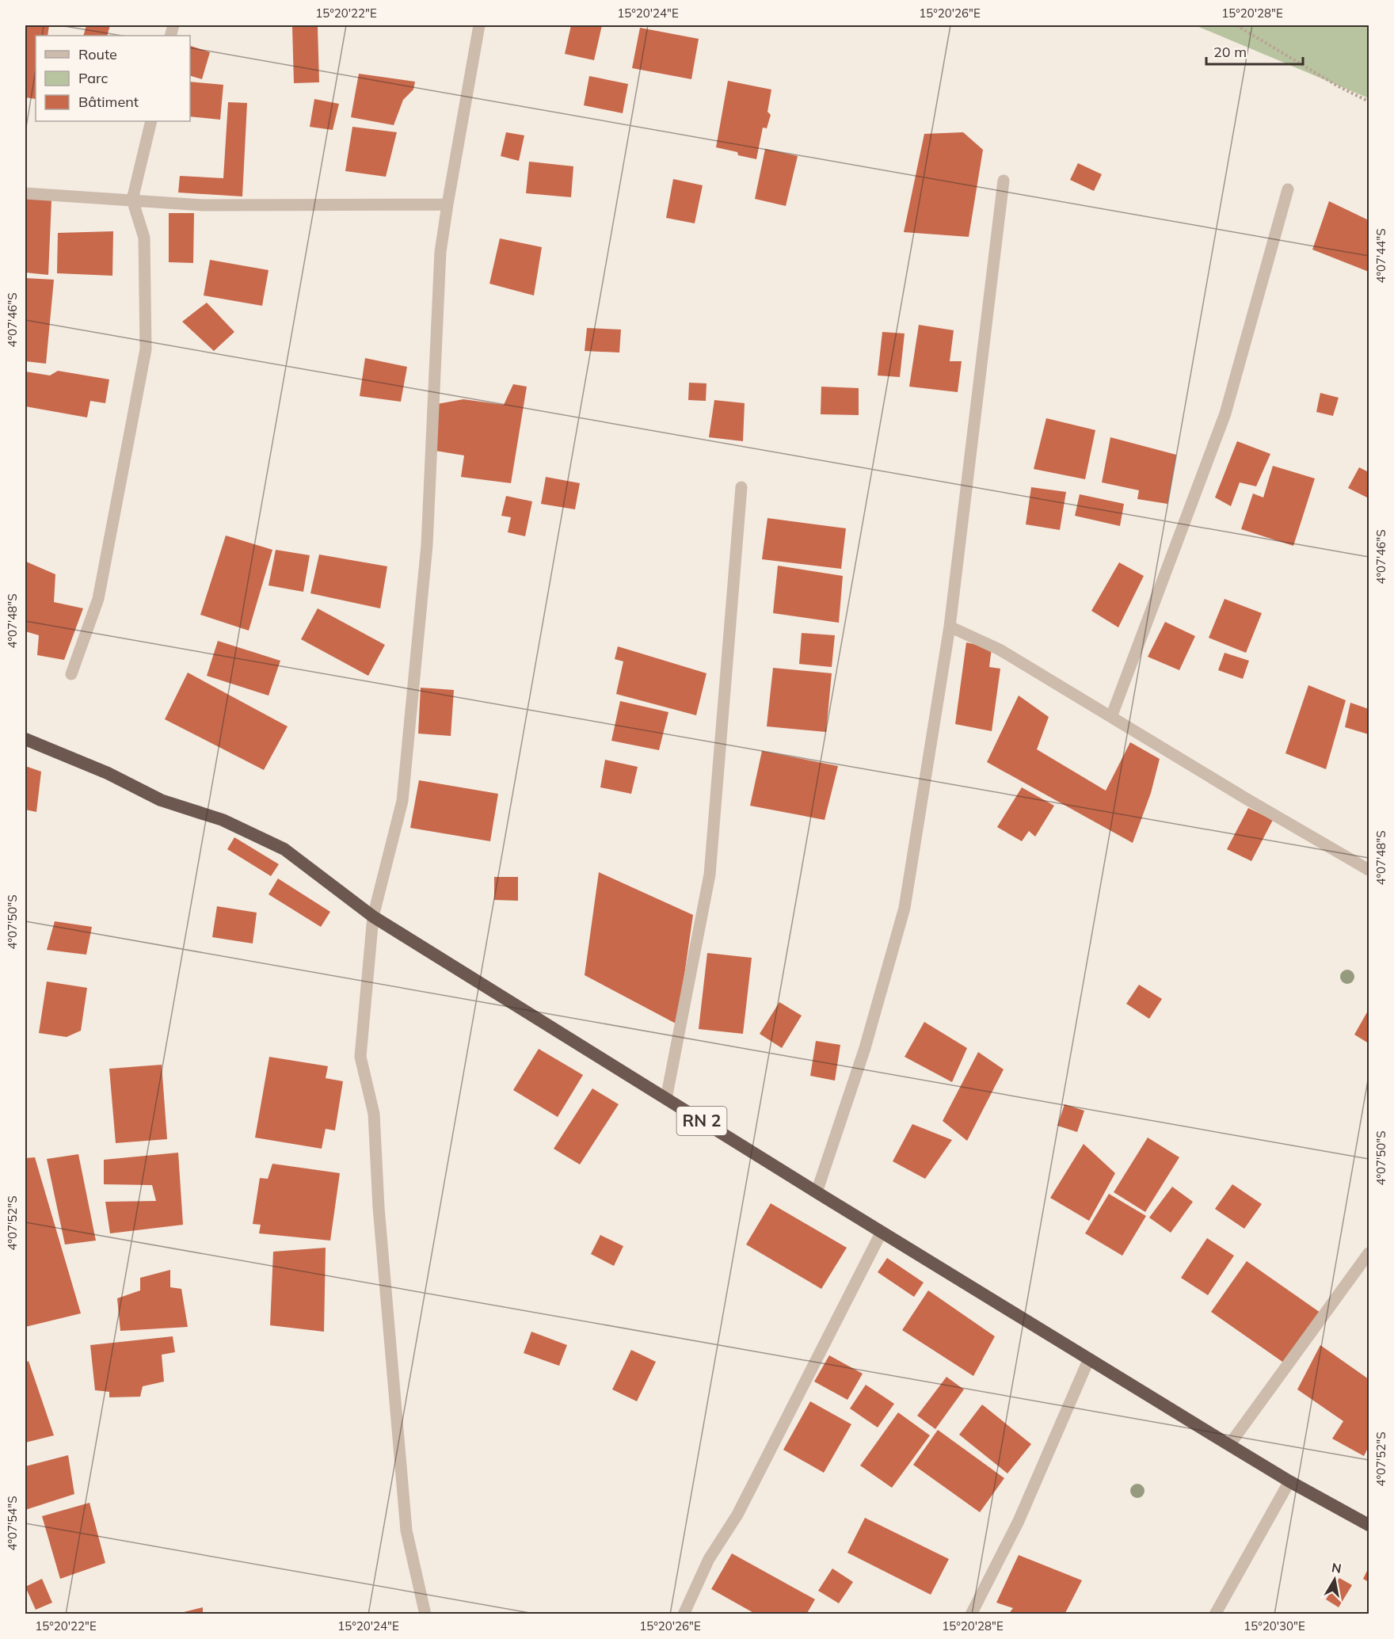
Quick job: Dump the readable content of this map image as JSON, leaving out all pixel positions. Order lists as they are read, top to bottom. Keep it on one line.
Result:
{"streets":{"highway":["RN 2"]},"legend":["Route","Parc","Bâtiment"],"scale_bar":"20 m","north":"top","coordinates":["15°20'22\"E","15°20'24\"E","15°20'26\"E","15°20'28\"E","4°07'44\"S","4°07'46\"S","4°07'48\"S","4°07'50\"S","4°07'52\"S","4°07'54\"S","15°20'30\"E"]}
